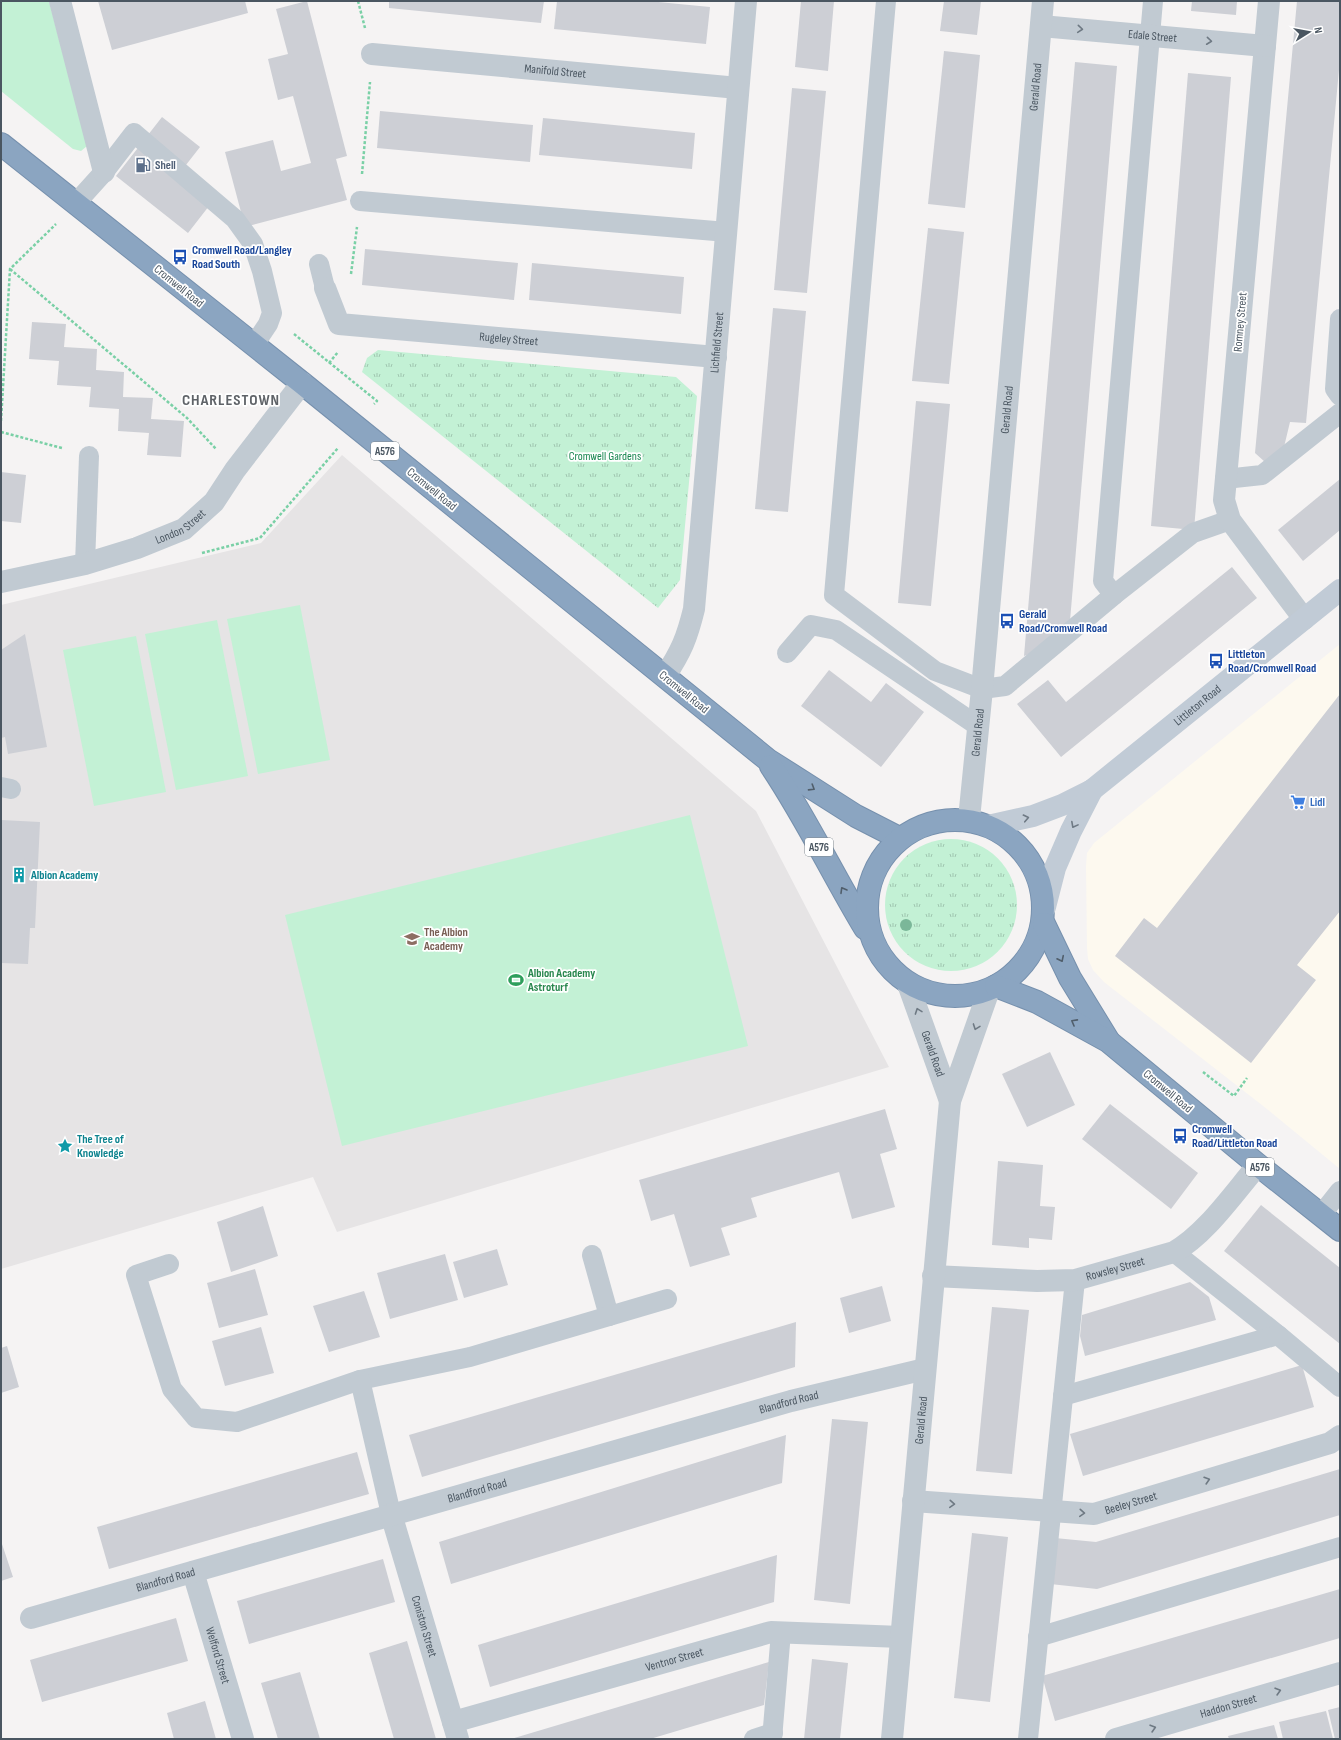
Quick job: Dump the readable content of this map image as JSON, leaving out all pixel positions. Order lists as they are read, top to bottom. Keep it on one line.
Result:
{"streets":{"highway":["Cromwell Road","A576"],"street":["Edale Street","Manifold Street","Gerald Road","Romney Street","Rugeley Street","Lichfield Street","London Street","Littleton Road","Rowsley Street","Blandford Road","Beeley Street","Coniston Street","Welford Street","Ventnor Street","Haddon Street"]},"crossings":[["Edale Street","Gerald Road"],["Edale Street","Romney Street"],["Manifold Street","Lichfield Street"],["Gerald Road","Cromwell Road"],["Gerald Road","A576"],["Gerald Road","Littleton Road"],["Gerald Road","Rowsley Street"],["Gerald Road","Blandford Road"],["Gerald Road","Beeley Street"],["Gerald Road","Ventnor Street"],["Cromwell Road","Lichfield Street"],["Cromwell Road","A576"],["Cromwell Road","London Street"],["Cromwell Road","Littleton Road"],["Cromwell Road","Rowsley Street"],["Romney Street","Littleton Road"],["Rugeley Street","Lichfield Street"],["A576","Littleton Road"],["Blandford Road","Coniston Street"],["Blandford Road","Welford Street"],["Coniston Street","Ventnor Street"]],"one_way":["Edale Street","Beeley Street","Haddon Street"],"districts":["CHARLESTOWN"],"parks":["Cromwell Gardens"],"places":{"fuel station":["Shell"],"bus stop":["Cromwell Road/Langley Road South","Gerald Road/Cromwell Road","Littleton Road/Cromwell Road","Cromwell Road/Littleton Road"],"supermarket":["Lidl"],"building":["Albion Academy"],"school or university":["The Albion Academy"],"sports":["Albion Academy Astroturf"],"place":["The Tree of Knowledge"]},"north":"right"}
